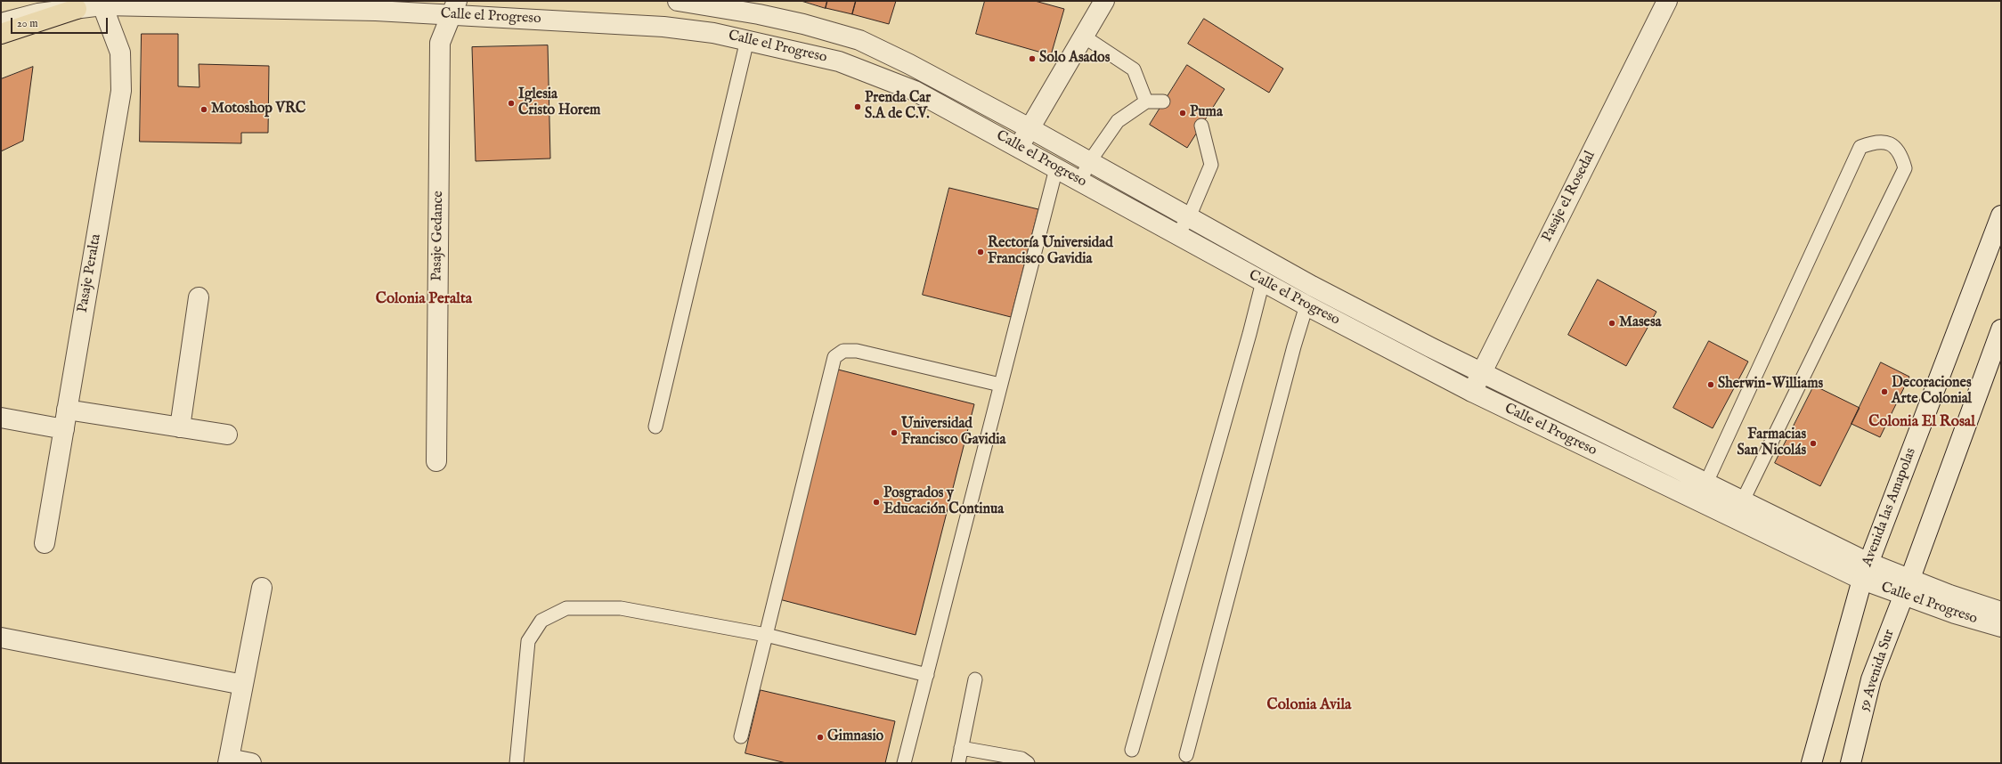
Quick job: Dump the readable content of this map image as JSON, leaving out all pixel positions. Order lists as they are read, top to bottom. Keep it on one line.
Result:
{"streets":{"street":["Calle el Progreso","Pasaje el Rosedal","Pasaje Gedance","Pasaje Peralta","Avenida las Amapolas","59 Avenida Sur"]},"crossings":[["Calle el Progreso","Pasaje el Rosedal"],["Calle el Progreso","Pasaje Gedance"],["Calle el Progreso","Pasaje Peralta"],["Calle el Progreso","Avenida las Amapolas"],["Calle el Progreso","59 Avenida Sur"]],"districts":["Colonia Peralta","Colonia El Rosal","Colonia Avila"],"places":["Solo Asados","Iglesia Cristo Horem","Prenda Car S.A de C.V.","Motoshop VRC","Puma","Rectoría Universidad Francisco Gavidia","Masesa","Sherwin-Williams","Decoraciones Arte Colonial","Universidad Francisco Gavidia","Farmacias San Nicolás","Posgrados y Educación Continua","Gimnasio"],"scale_bar":"20 m"}
